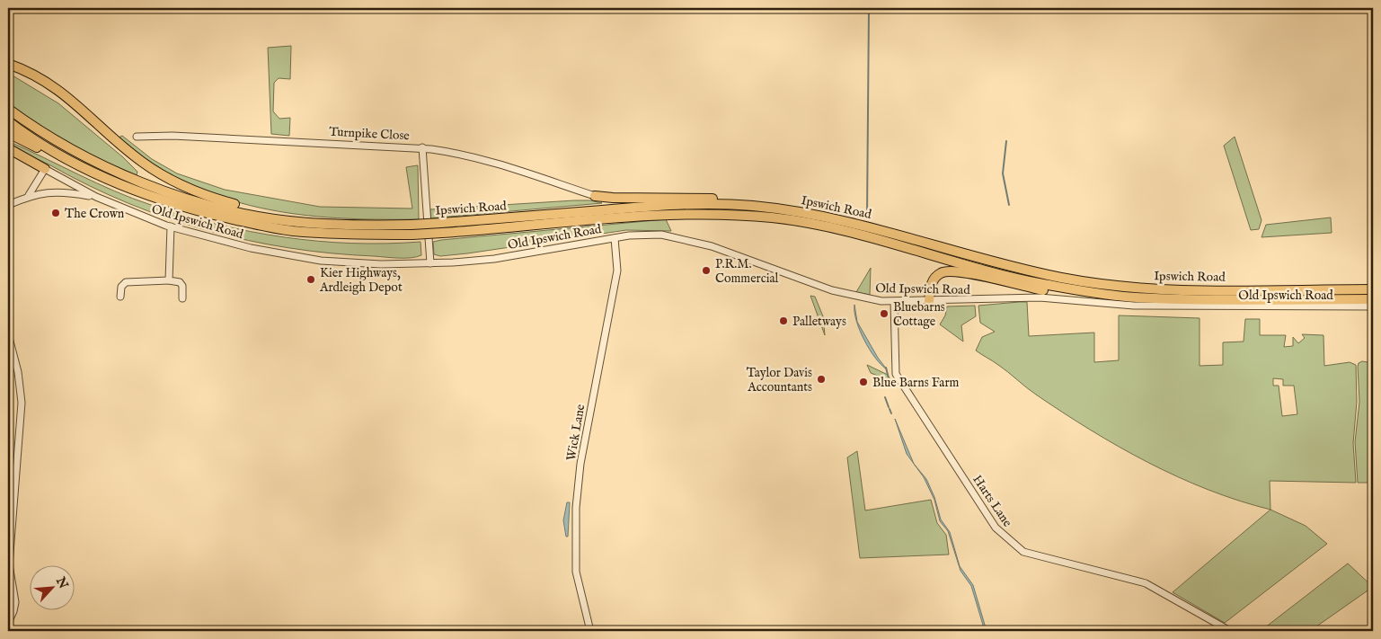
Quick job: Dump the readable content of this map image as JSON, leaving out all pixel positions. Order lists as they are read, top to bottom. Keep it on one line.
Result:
{"streets":{"highway":["Ipswich Road"],"street":["Turnpike Close","Old Ipswich Road","Wick Lane","Harts Lane"]},"crossings":[["Old Ipswich Road","Wick Lane"],["Old Ipswich Road","Harts Lane"]],"places":["The Crown","P.R.M. Commercial","Kier Highways, Ardleigh Depot","Bluebarns Cottage","Palletways","Taylor Davis Accountants","Blue Barns Farm"],"north":"top right"}
